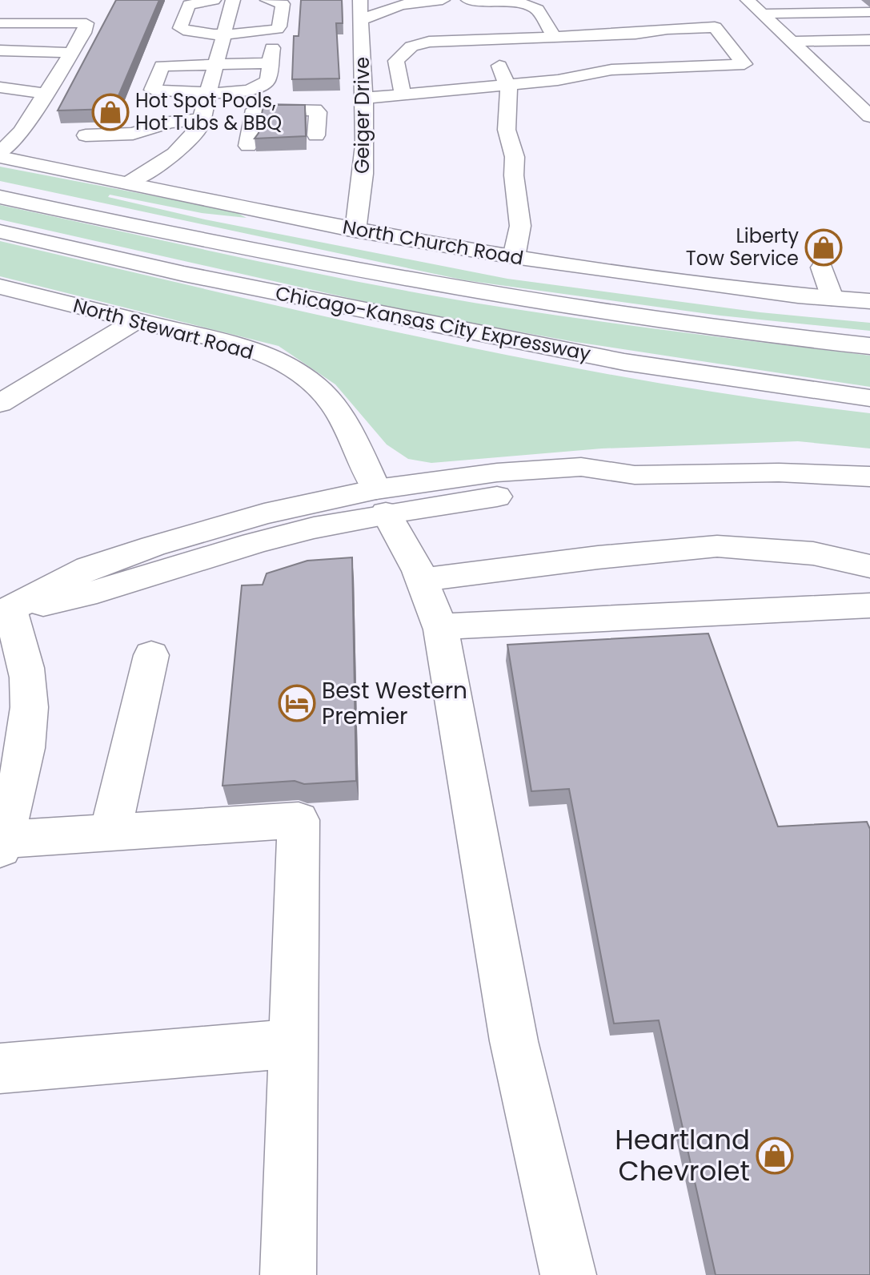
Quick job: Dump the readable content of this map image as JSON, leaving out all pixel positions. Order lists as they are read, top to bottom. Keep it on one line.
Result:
{"streets":{"main road":["Geiger Drive","North Church Road","Chicago-Kansas City Expressway","North Stewart Road"]},"crossings":[["Geiger Drive","North Church Road"]],"places":{"shop":["Hot Spot Pools, Hot Tubs & BBQ","Liberty Tow Service","Heartland Chevrolet"],"hotel":["Best Western Premier"]}}
